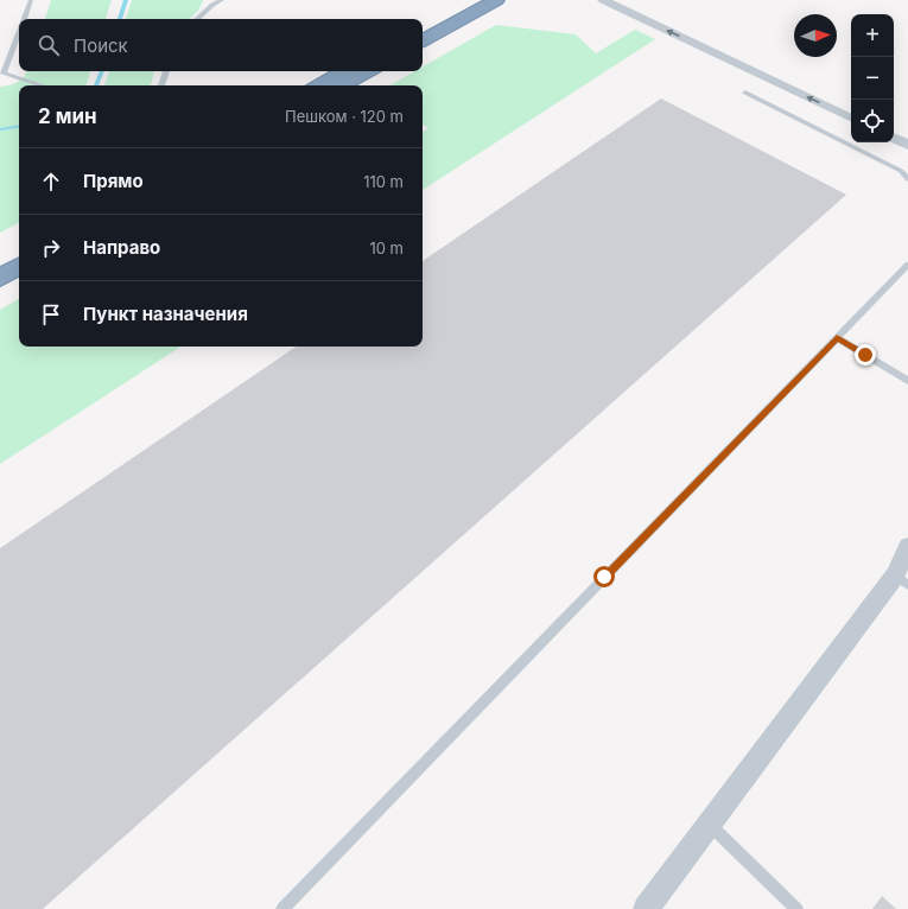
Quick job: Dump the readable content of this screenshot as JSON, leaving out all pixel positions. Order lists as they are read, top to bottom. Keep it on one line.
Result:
{"north":"right","page":{"map_buttons":["+","−"],"search":"Поиск","heading":["2 мин","Пешком · 120 m"],"list":[["Прямо","110 m"],["Направо","10 m"],"Пункт назначения"]}}
